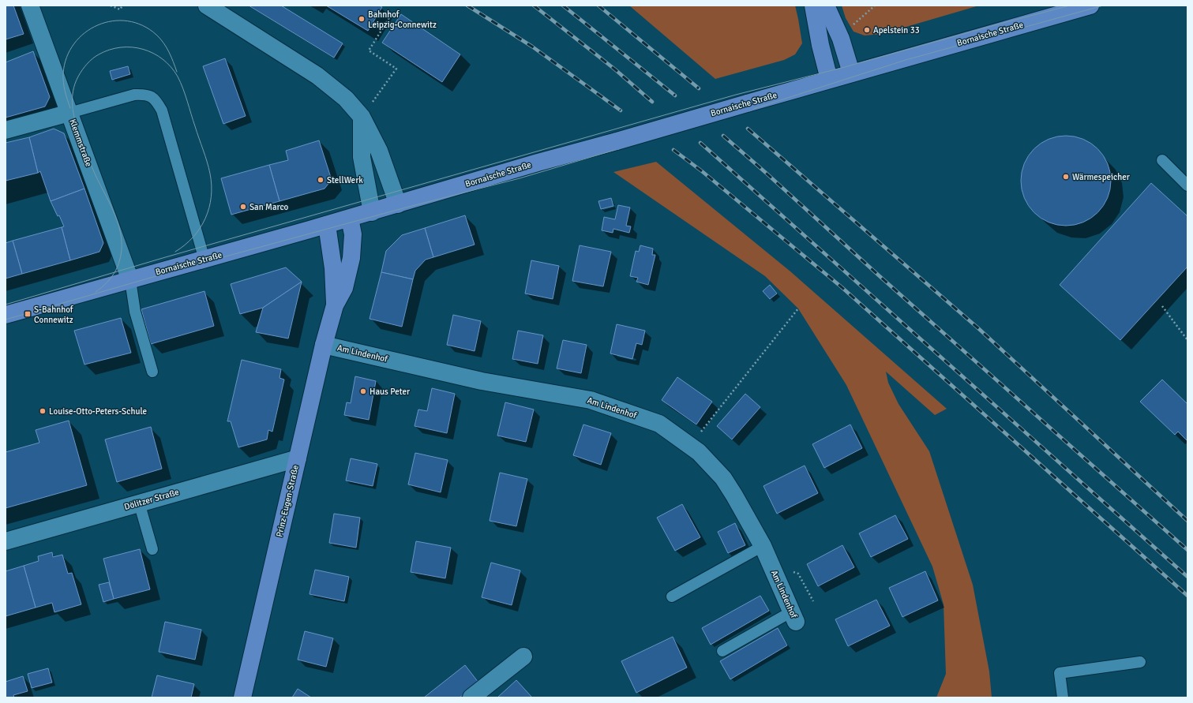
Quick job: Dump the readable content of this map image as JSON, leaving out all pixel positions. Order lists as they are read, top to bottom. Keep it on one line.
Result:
{"streets":{"main road":["Bornaische Straße","Prinz-Eugen-Straße"],"street":["Klemmstraße","Am Lindenhof","Dölitzer Straße"]},"crossings":[["Bornaische Straße","Klemmstraße"],["Bornaische Straße","Prinz-Eugen-Straße"],["Am Lindenhof","Prinz-Eugen-Straße"],["Dölitzer Straße","Prinz-Eugen-Straße"]],"places":{"other":["Bahnhof Leipzig-Connewitz","Apelstein 33","Wärmespeicher","StellWerk","San Marco","Haus Peter","Louise-Otto-Peters-Schule"],"transit":["S-Bahnhof Connewitz"]}}
